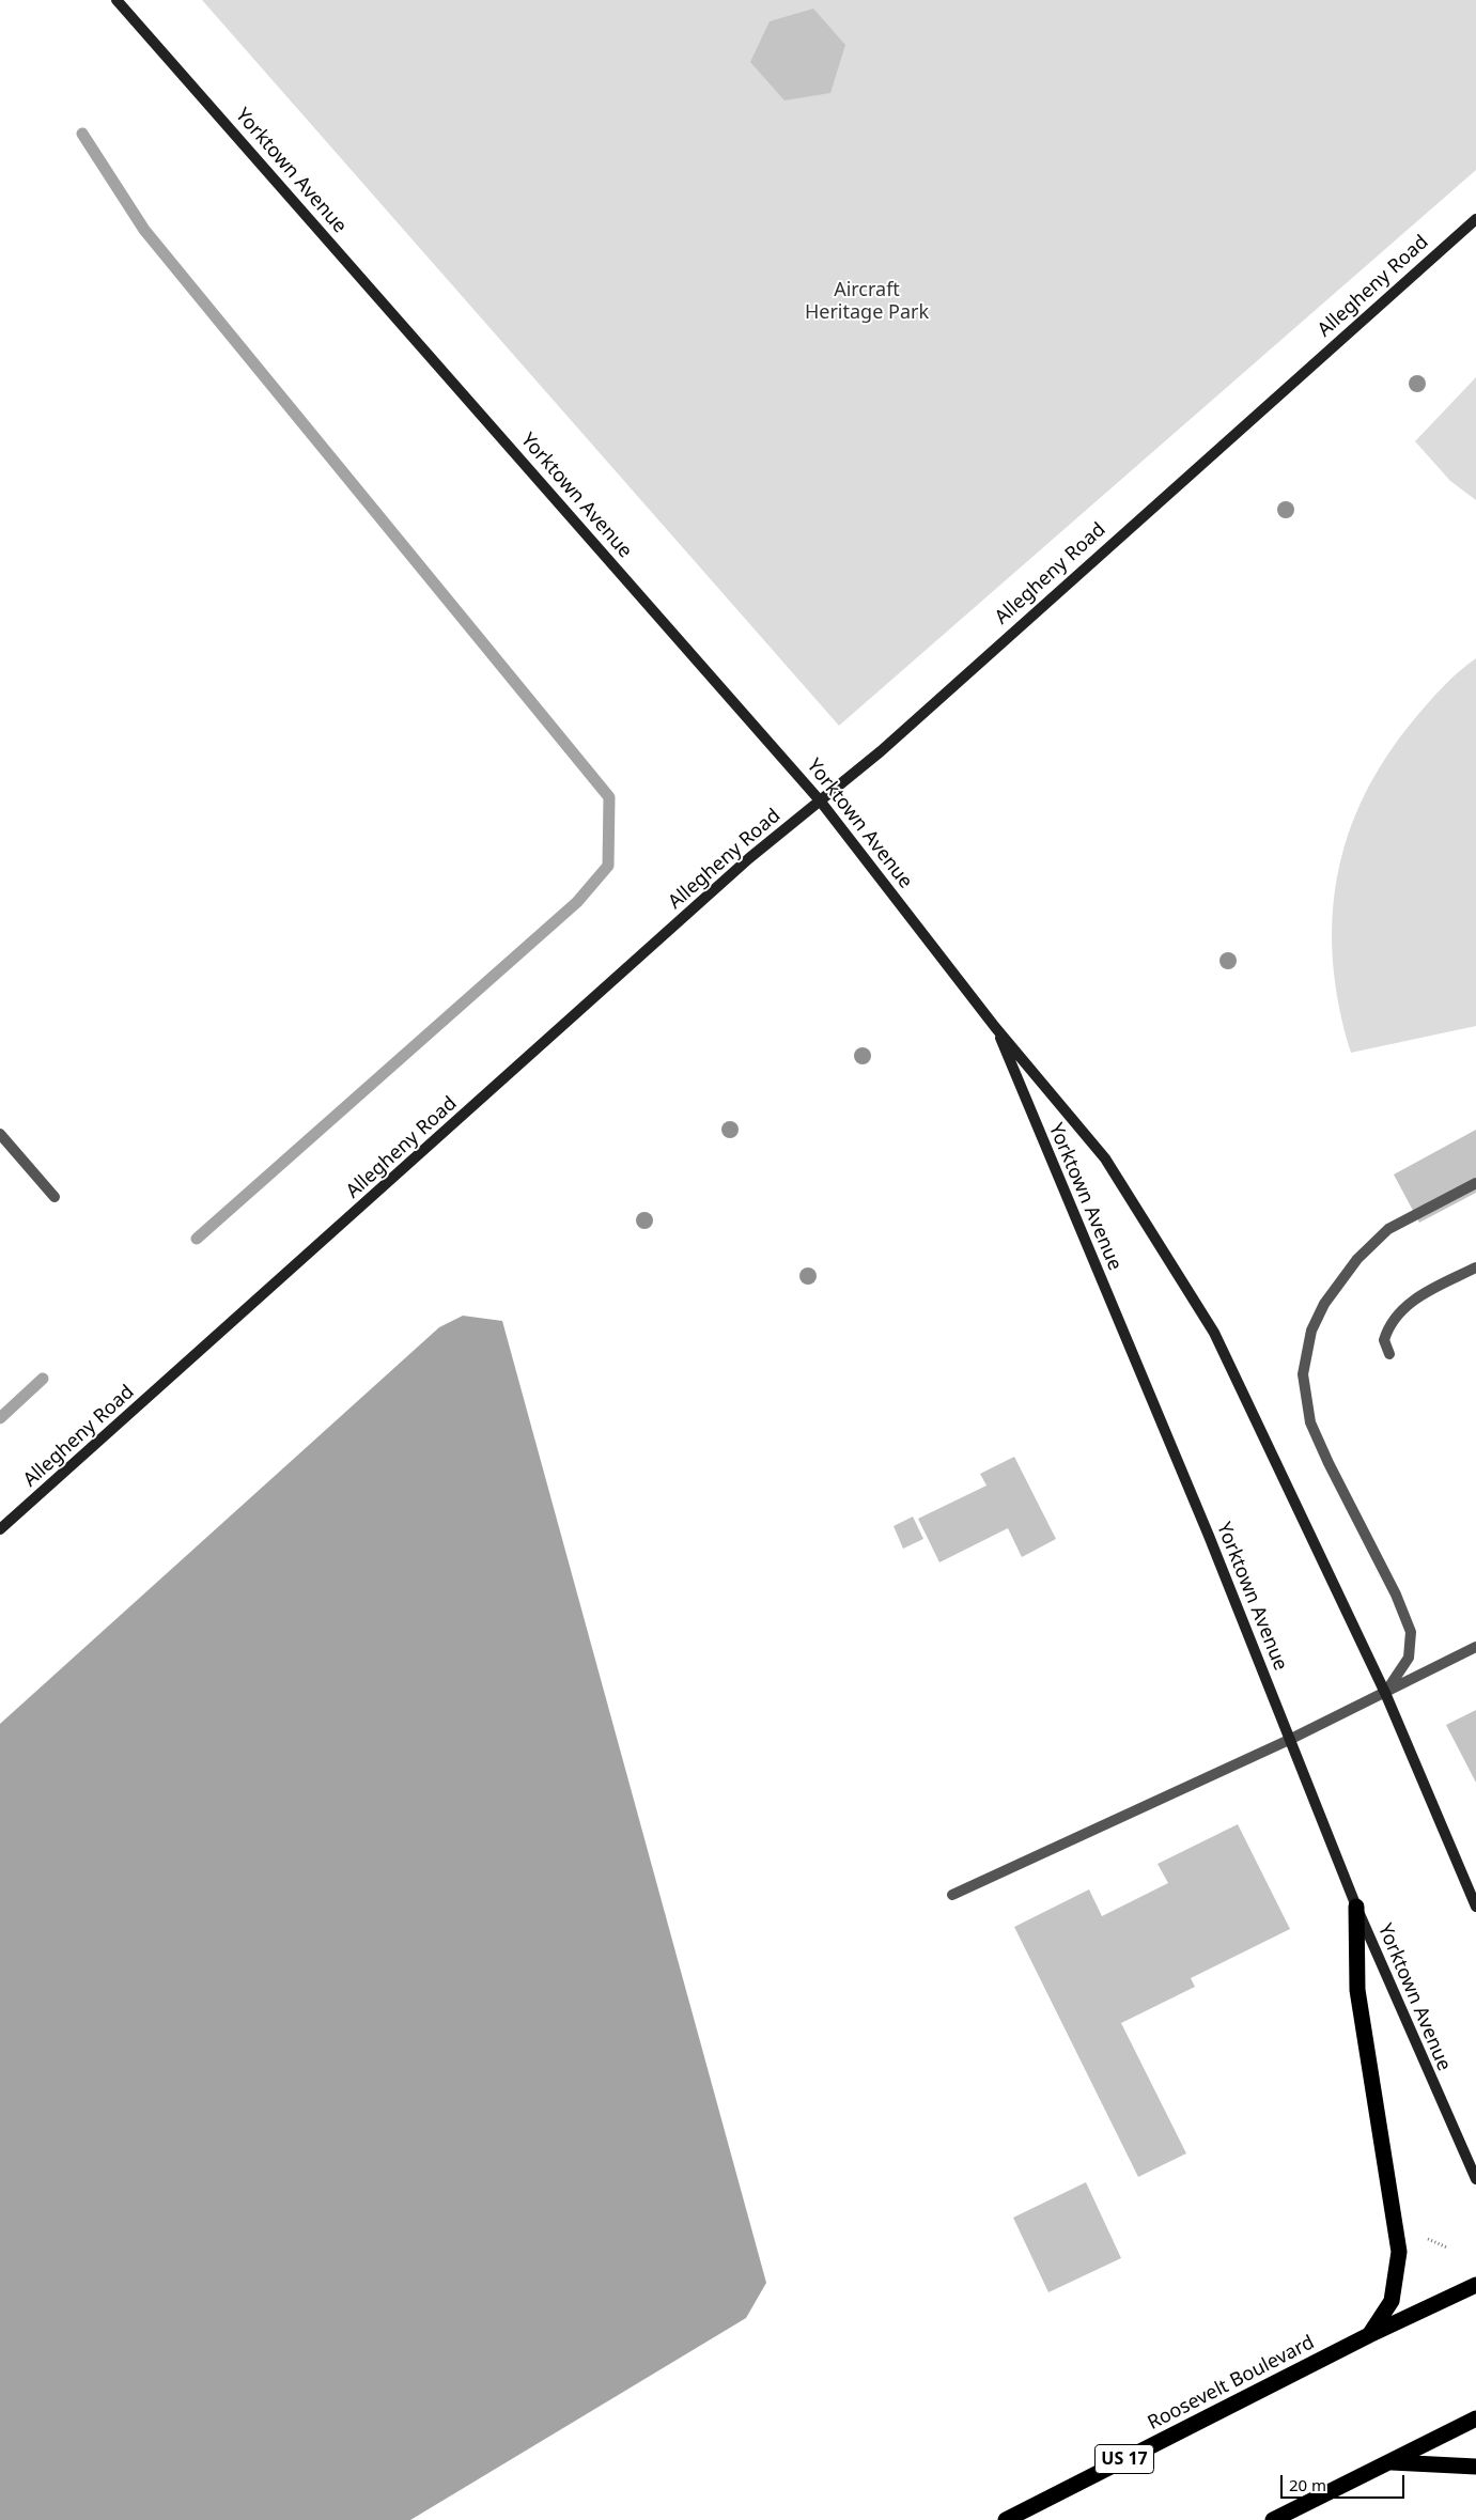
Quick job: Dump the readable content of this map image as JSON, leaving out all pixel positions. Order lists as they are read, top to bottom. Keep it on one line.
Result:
{"streets":{"highway":["Roosevelt Boulevard","US 17"],"main road":["Yorktown Avenue","Allegheny Road"]},"crossings":[["Yorktown Avenue","Allegheny Road"]],"parks":["Aircraft Heritage Park"],"scale_bar":"20 m"}
